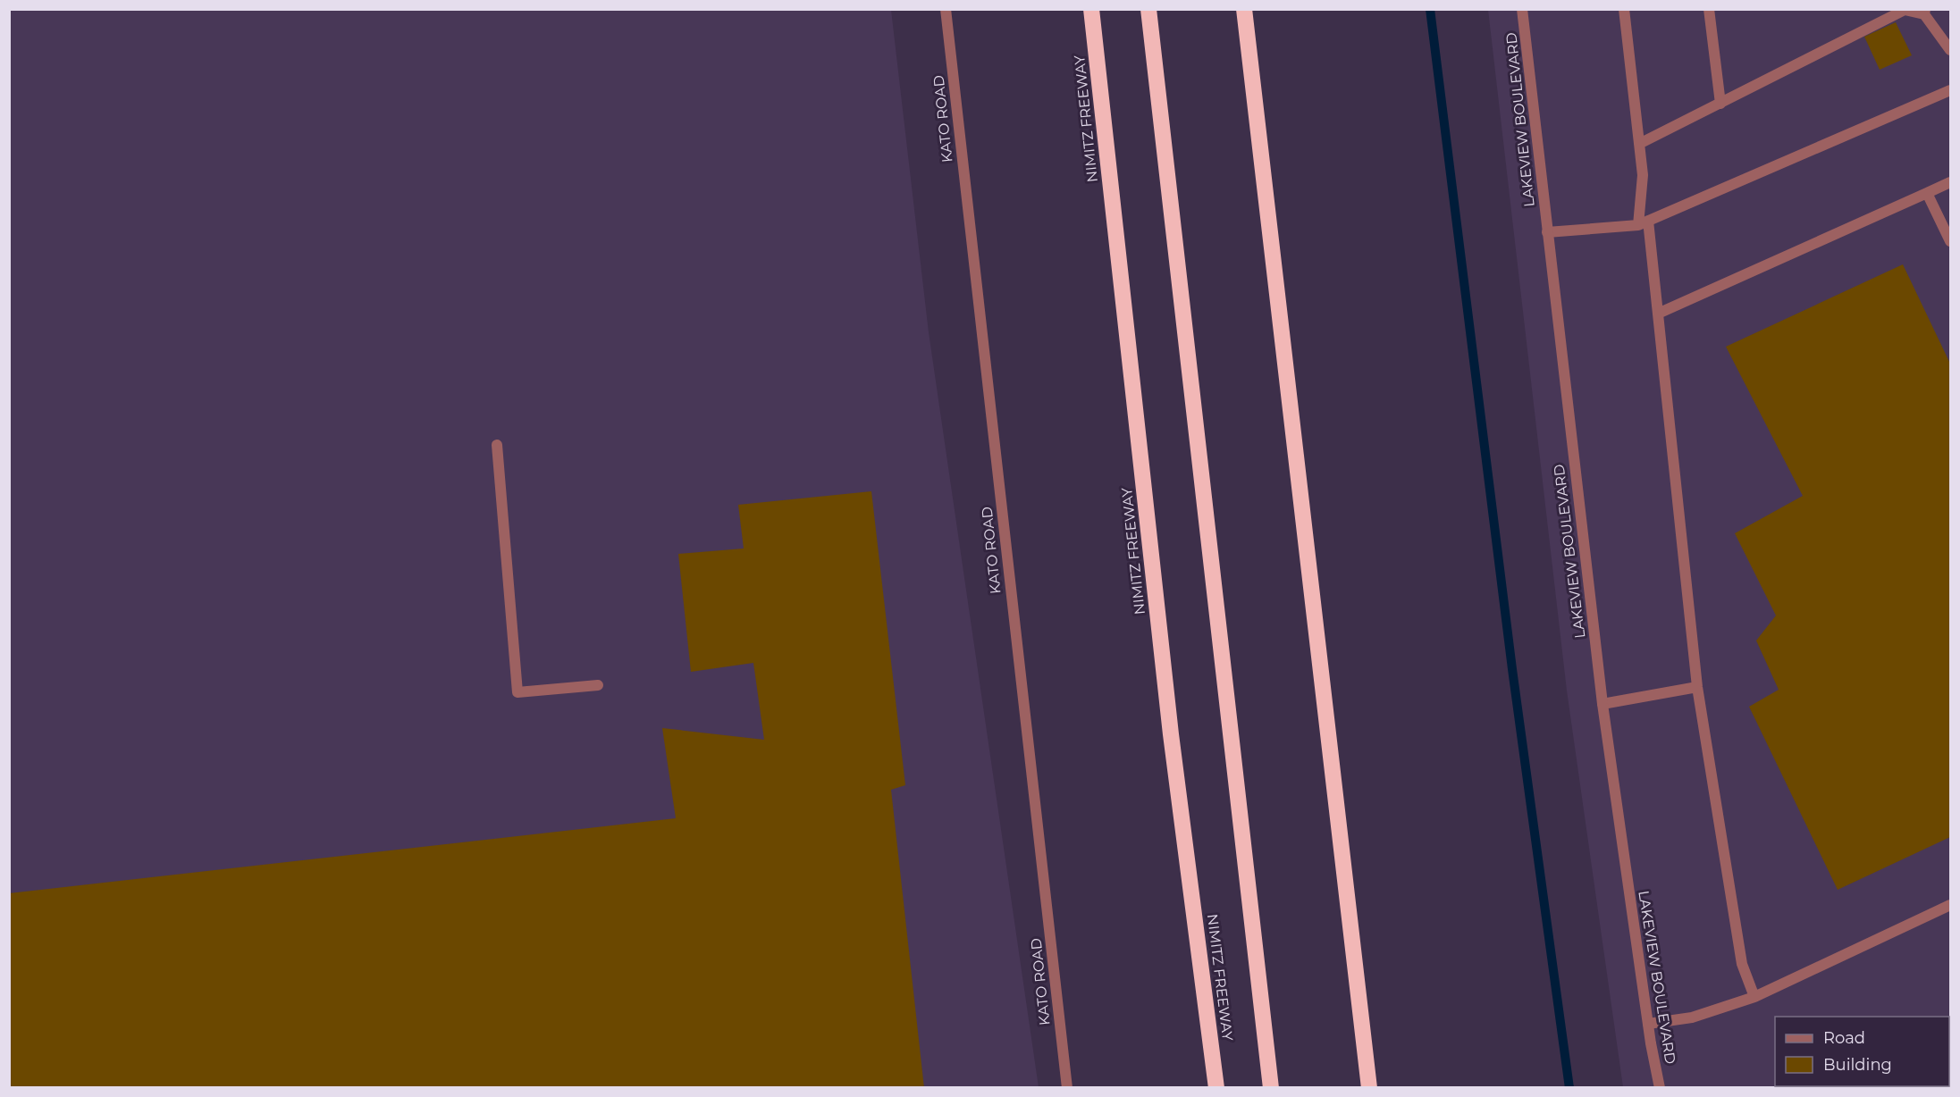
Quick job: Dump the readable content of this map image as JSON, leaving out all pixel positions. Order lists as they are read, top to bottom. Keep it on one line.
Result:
{"streets":{"highway":["NIMITZ FREEWAY"],"street":["KATO ROAD","LAKEVIEW BOULEVARD"]},"legend":["Road","Building"]}
